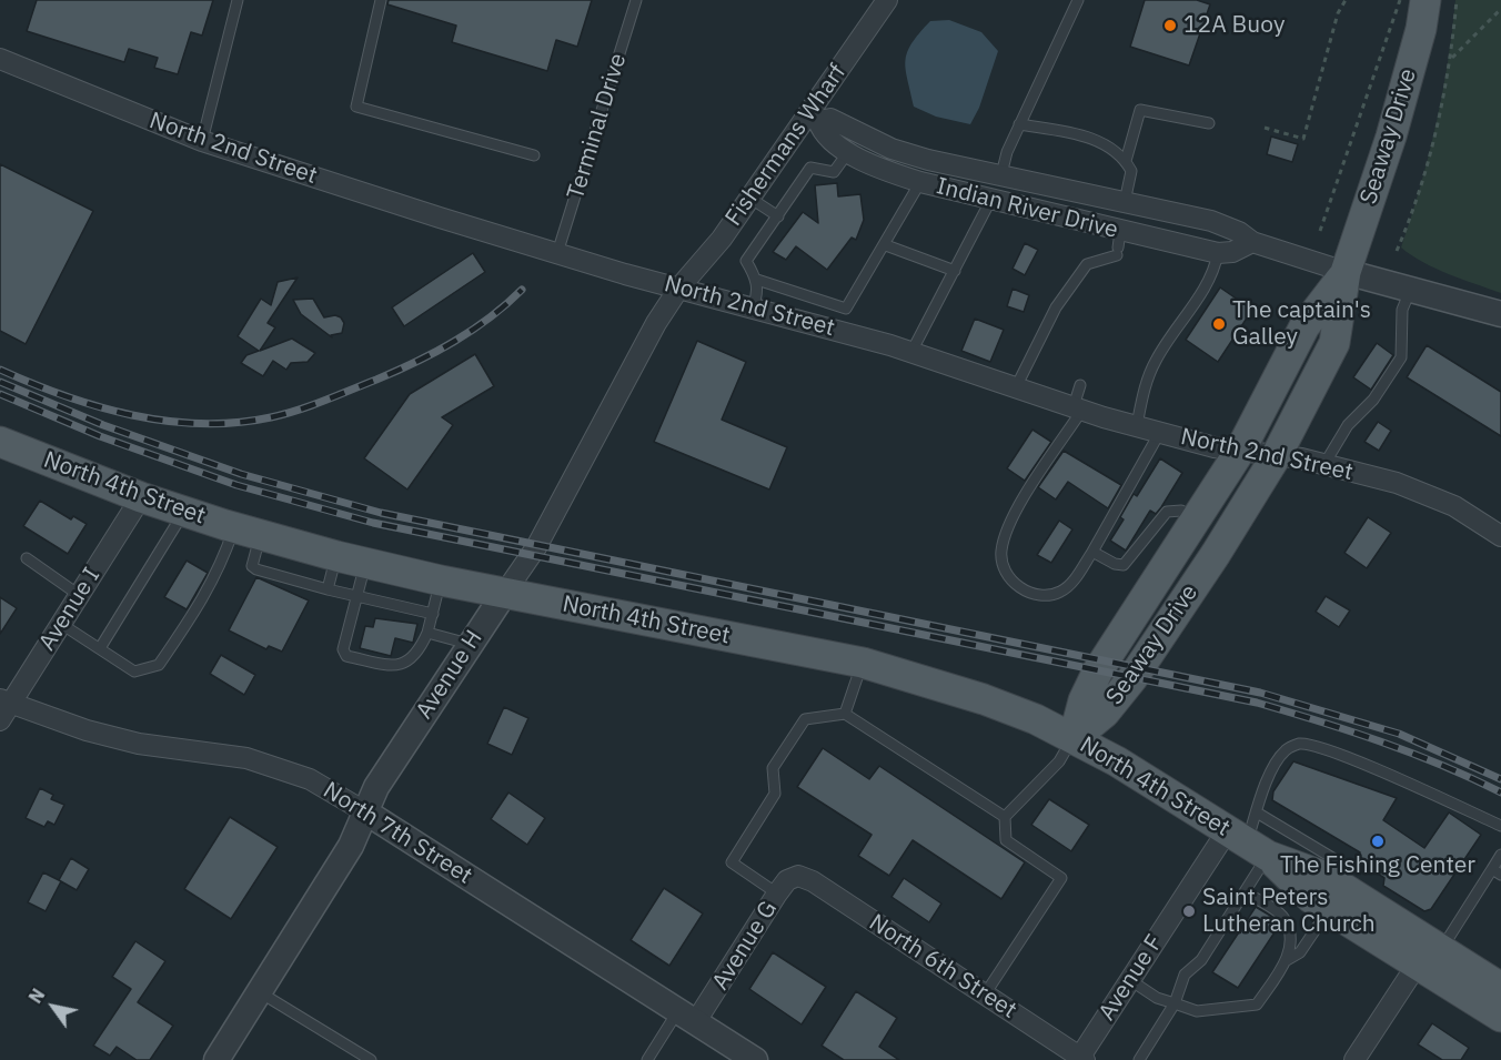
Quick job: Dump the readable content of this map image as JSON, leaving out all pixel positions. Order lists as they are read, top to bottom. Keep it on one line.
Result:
{"streets":{"main road":["Seaway Drive","North 4th Street"],"street":["Fishermans Wharf","North 2nd Street","Indian River Drive","Avenue I","Avenue H","North 7th Street","Avenue G","North 6th Street","Avenue F"],"lane":["Terminal Drive"]},"crossings":[["Terminal Drive","North 2nd Street"],["Seaway Drive","North 2nd Street"],["Seaway Drive","Indian River Drive"],["Seaway Drive","North 4th Street"],["Fishermans Wharf","North 2nd Street"],["Fishermans Wharf","Indian River Drive"],["Fishermans Wharf","Avenue H"],["North 2nd Street","Avenue H"],["North 4th Street","Avenue I"],["North 4th Street","Avenue H"],["North 4th Street","Avenue F"],["Avenue I","North 7th Street"],["Avenue H","North 7th Street"],["North 7th Street","Avenue G"],["Avenue G","North 6th Street"],["North 6th Street","Avenue F"]],"places":["12A Buoy","The captain's Galley","The Fishing Center","Saint Peters Lutheran Church"],"north":"top left"}
